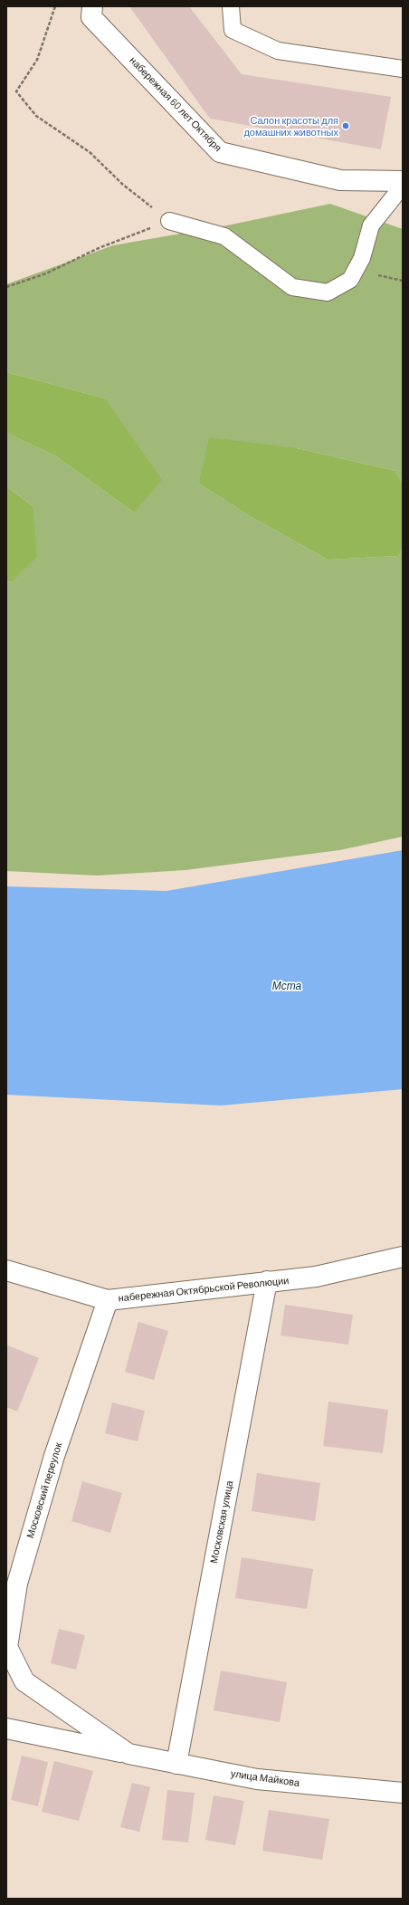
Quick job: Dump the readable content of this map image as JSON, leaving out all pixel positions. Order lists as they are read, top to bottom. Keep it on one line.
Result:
{"streets":{"street":["набережная 60 лет Октября","набережная Октябрьской Революции","Московский переулок","Московская улица","улица Майкова"]},"crossings":[["набережная Октябрьской Революции","Московский переулок"],["набережная Октябрьской Революции","Московская улица"],["Московский переулок","улица Майкова"],["Московская улица","улица Майкова"]],"water":["Мста"],"places":["Салон красоты для домашних животных"]}
